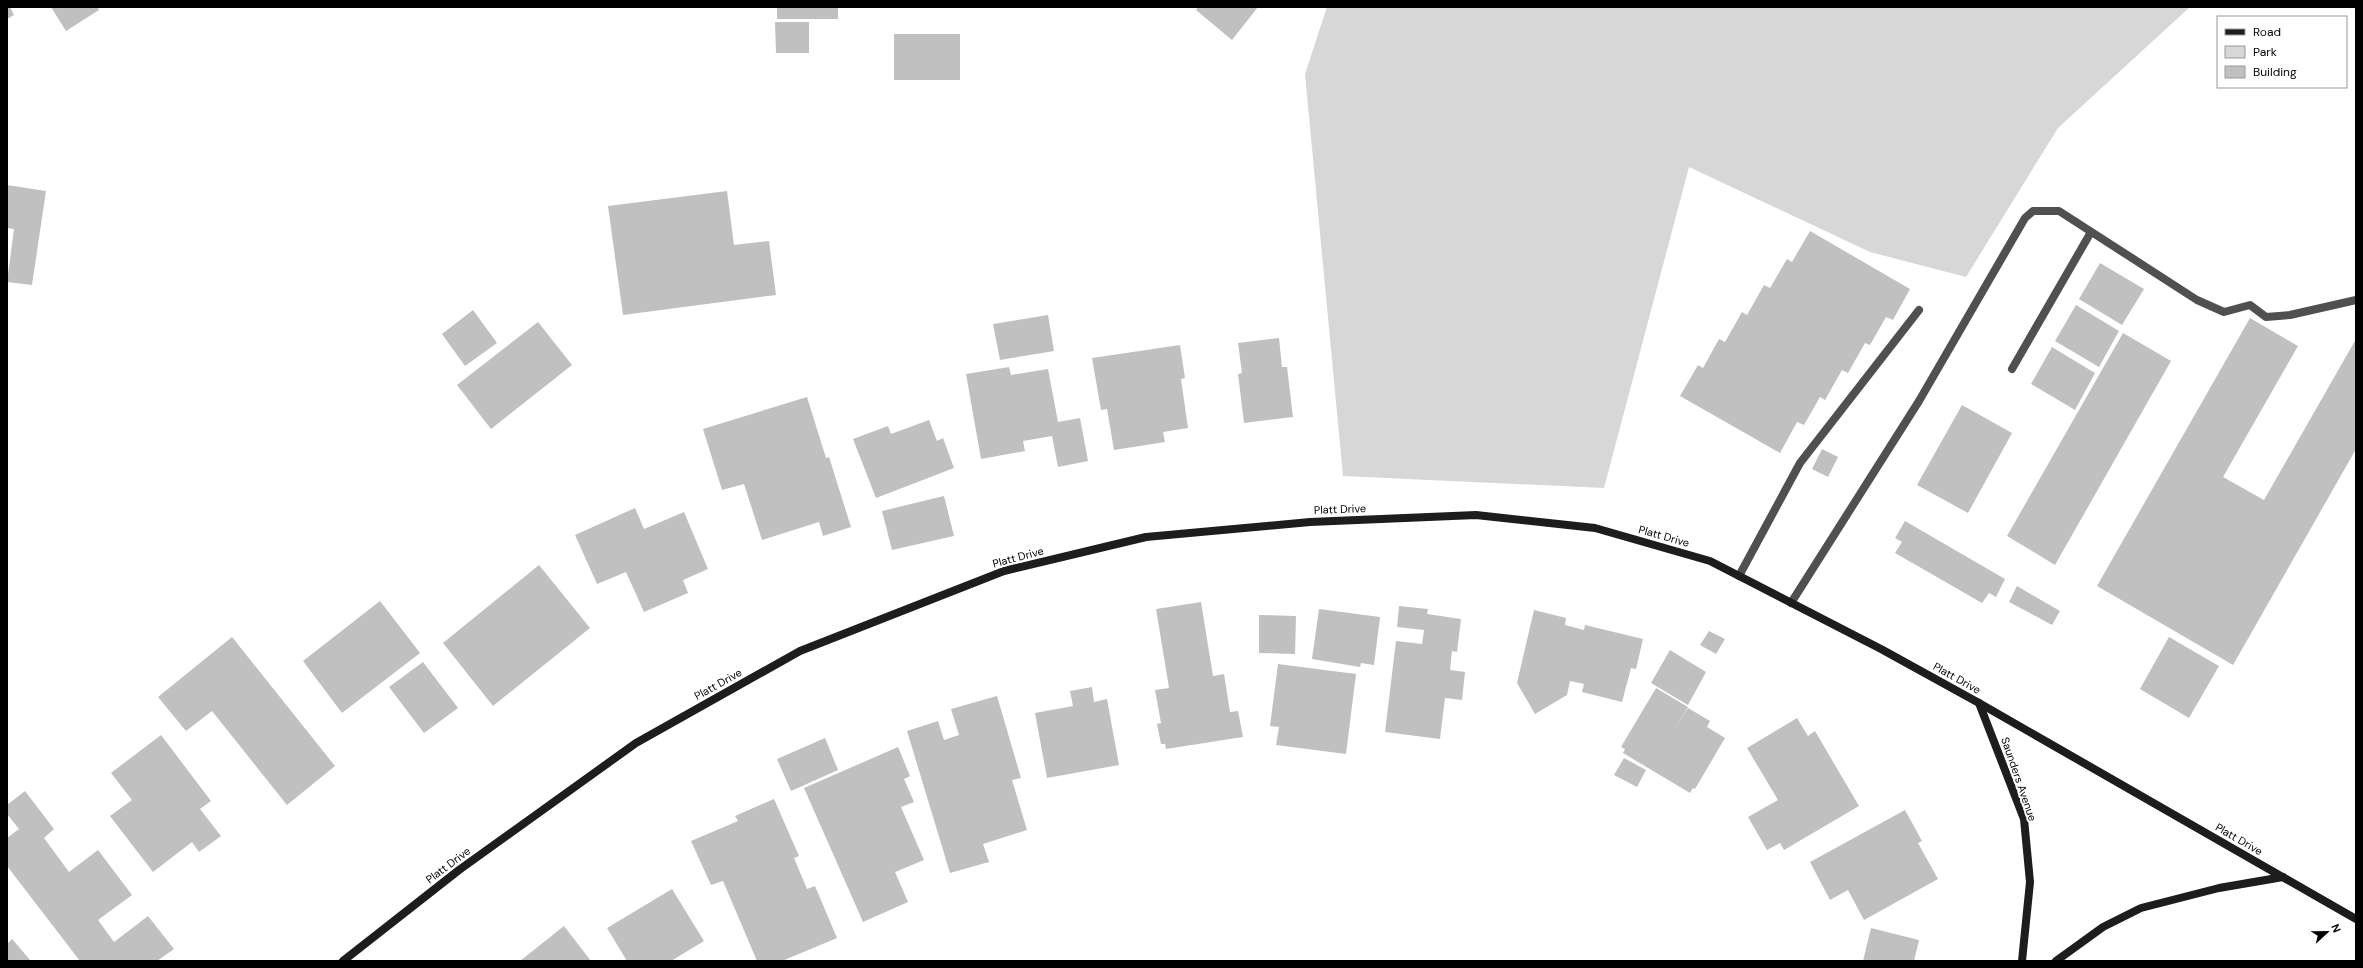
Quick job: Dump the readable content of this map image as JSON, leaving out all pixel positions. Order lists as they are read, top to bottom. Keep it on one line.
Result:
{"streets":{"street":["Platt Drive","Saunders Avenue"]},"crossings":[["Platt Drive","Saunders Avenue"]],"legend":["Road","Park","Building"],"north":"right"}
